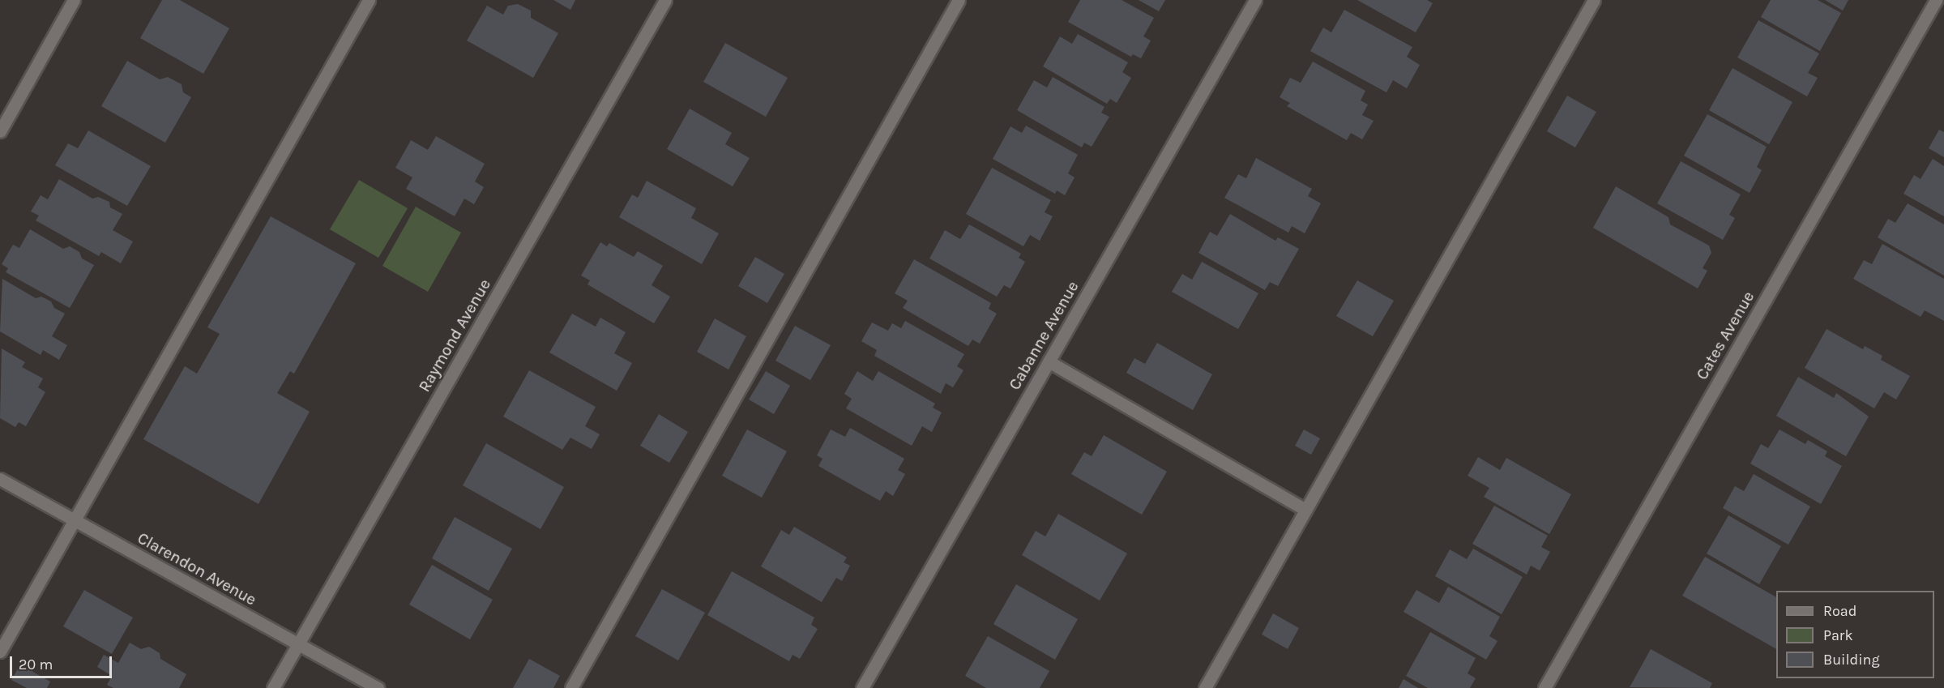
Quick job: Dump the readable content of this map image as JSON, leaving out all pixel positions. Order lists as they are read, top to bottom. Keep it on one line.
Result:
{"streets":{"street":["Raymond Avenue","Cabanne Avenue","Cates Avenue","Clarendon Avenue"]},"crossings":[["Raymond Avenue","Clarendon Avenue"]],"legend":["Road","Park","Building"],"scale_bar":"20 m"}
